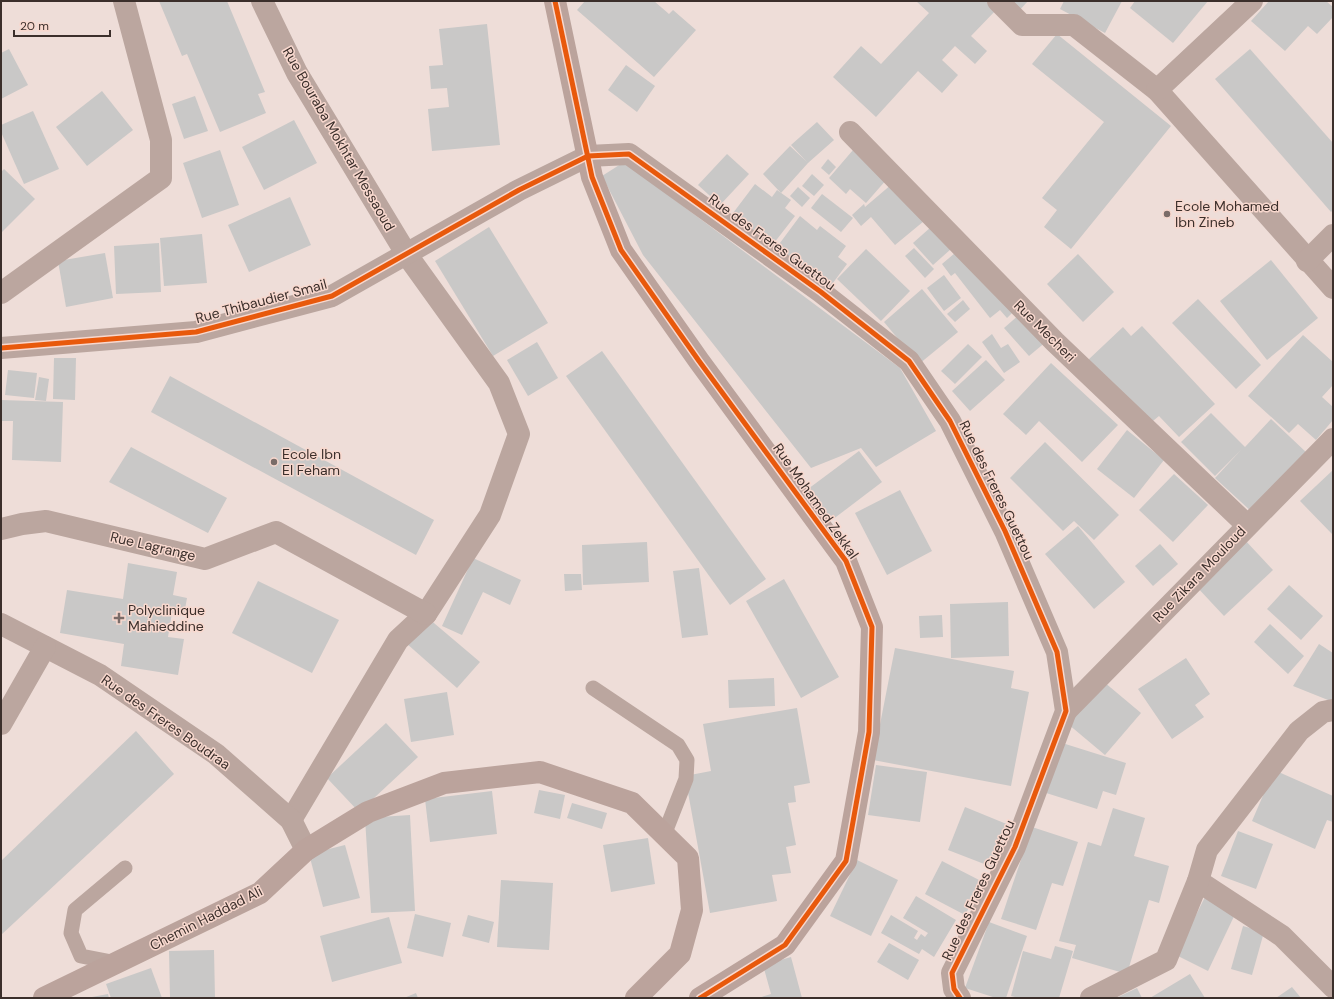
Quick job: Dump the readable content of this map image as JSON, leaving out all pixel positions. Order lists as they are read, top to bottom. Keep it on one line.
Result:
{"streets":{"street":["Rue Bouraba Mokhtar Messaoud","Rue des Freres Guettou","Rue Thibaudier Smail","Rue Mecheri","Rue Mohamed Zekkal","Rue Lagrange","Rue Zikara Mouloud","Rue des Freres Boudraa","Chemin Haddad Ali"]},"crossings":[["Rue Bouraba Mokhtar Messaoud","Rue Thibaudier Smail"],["Rue Bouraba Mokhtar Messaoud","Rue Lagrange"],["Rue Bouraba Mokhtar Messaoud","Rue des Freres Boudraa"],["Rue des Freres Guettou","Rue Thibaudier Smail"],["Rue des Freres Guettou","Rue Mohamed Zekkal"],["Rue des Freres Guettou","Rue Zikara Mouloud"],["Rue Thibaudier Smail","Rue Mohamed Zekkal"],["Rue Mecheri","Rue Zikara Mouloud"],["Rue des Freres Boudraa","Chemin Haddad Ali"]],"places":{"other":["Ecole Mohamed Ibn Zineb","Ecole Ibn El Feham"],"health":["Polyclinique Mahieddine"]},"scale_bar":"20 m"}
